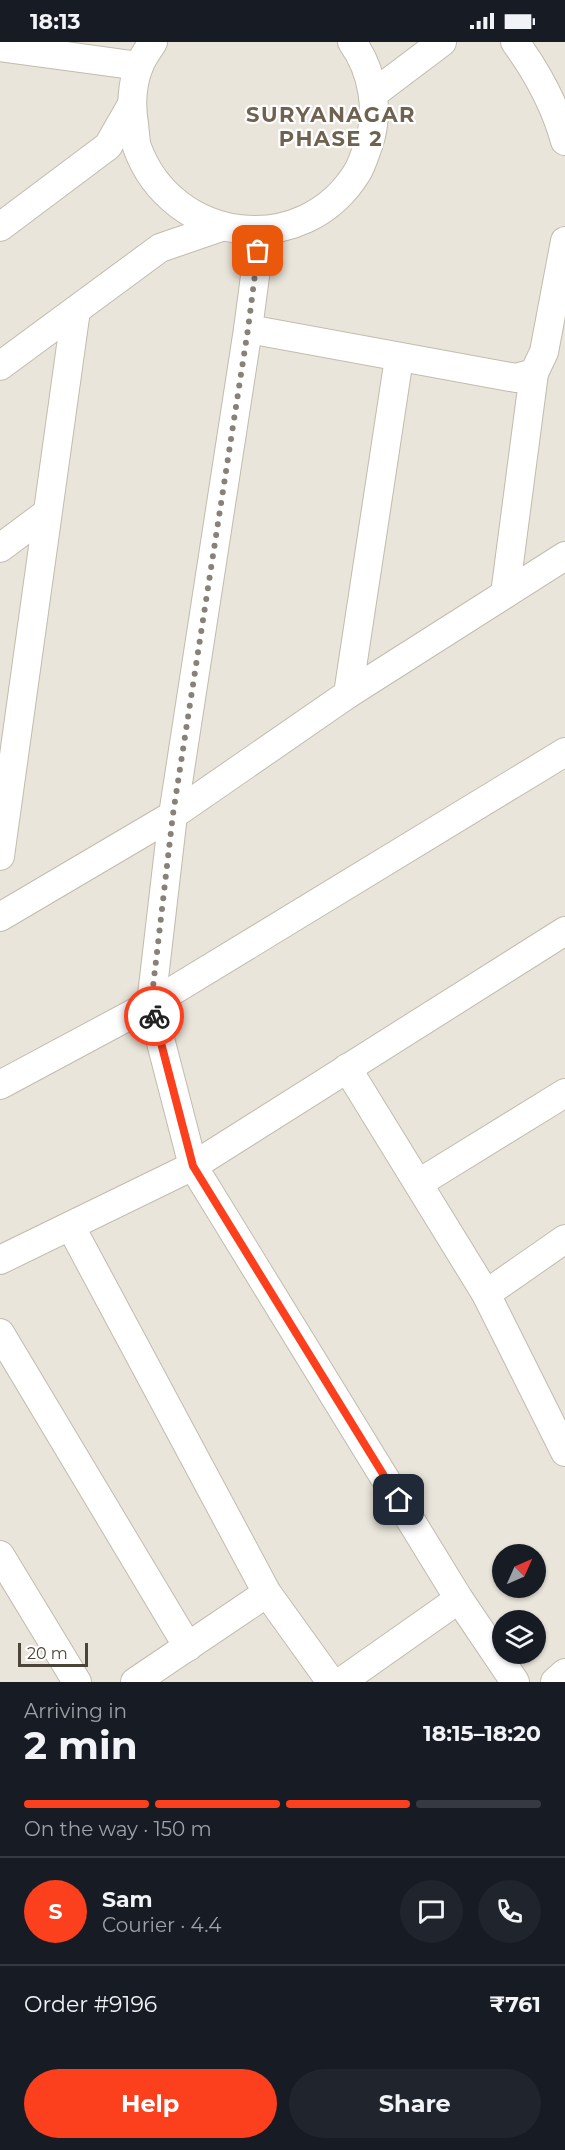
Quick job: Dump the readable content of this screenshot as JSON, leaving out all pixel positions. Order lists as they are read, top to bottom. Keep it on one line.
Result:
{"districts":["SURYANAGAR PHASE 2"],"scale_bar":"20 m","north":"top right","page":{"status":"18:13","scale":"20 m","heading":["2 min","Arriving in","18:15–18:20"],"panel":["Sam","Courier · 4.4","Order #9196","₹761"],"bar":"On the way · 150 m","round":"S","buttons":["Help","Share"]}}
